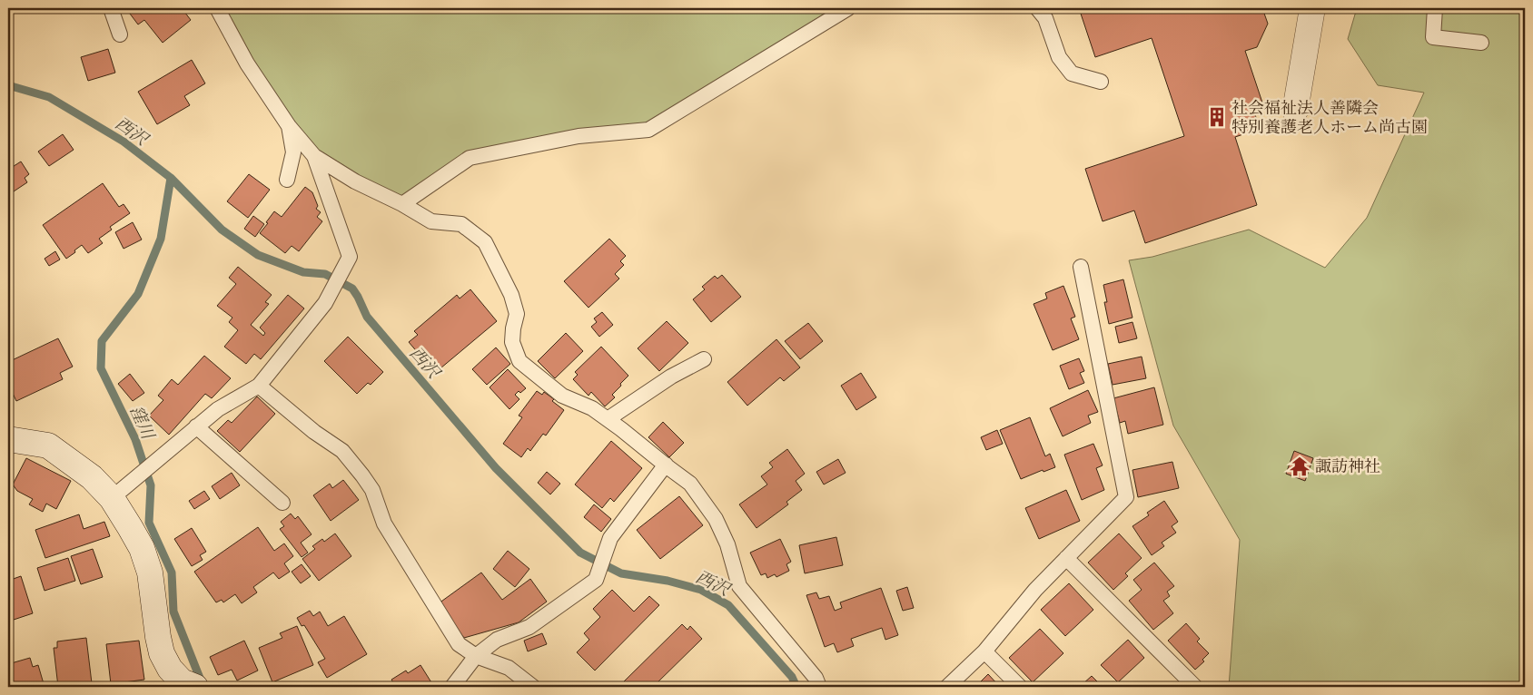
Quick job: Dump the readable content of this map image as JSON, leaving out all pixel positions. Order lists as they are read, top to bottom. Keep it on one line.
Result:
{"water":["西沢","窪川"],"places":{"building":["社会福祉法人善隣会 特別養護老人ホーム尚古園"],"temple":["諏訪神社"]}}
